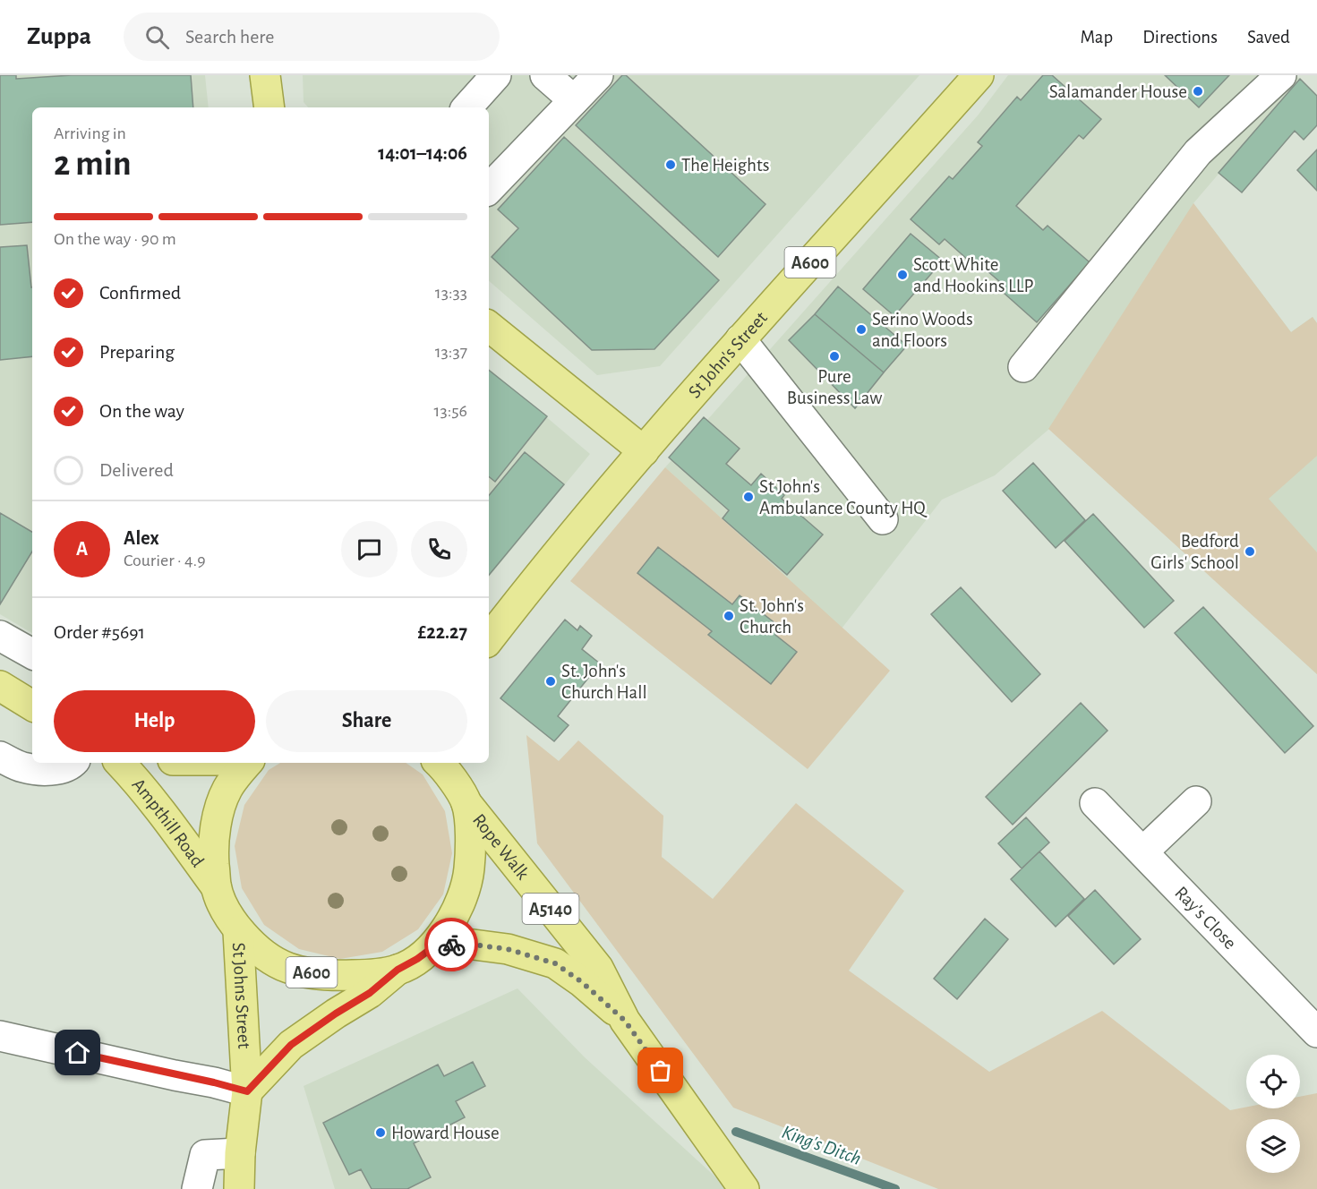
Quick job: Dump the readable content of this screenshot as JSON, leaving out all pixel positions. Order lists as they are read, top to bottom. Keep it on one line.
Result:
{"streets":{"main road":["A600","St John's Street","Ampthill Road","Rope Walk","A5140","St Johns Street"],"street":["Ray's Close"]},"crossings":[["A600","Ampthill Road"],["A600","Rope Walk"],["A600","St Johns Street"]],"water":["King's Ditch"],"places":["Salamander House","The Heights","Scott White and Hookins LLP","Serino Woods and Floors","Pure Business Law","St John's Ambulance County HQ","Bedford Girls' School","St. John's Church","St. John's Church Hall","Howard House"],"page":{"header":"Zuppa","search":"Search here","nav":["Map","Directions","Saved"],"heading":["2 min","Arriving in","14:01–14:06"],"panel":["Alex","Courier · 4.9","Order #5691","£22.27"],"bar":"On the way · 90 m","list":[["Confirmed","13:33"],["Preparing","13:37"],["On the way","13:56"],"Delivered"],"round":"A","buttons":["Help","Share"]}}
